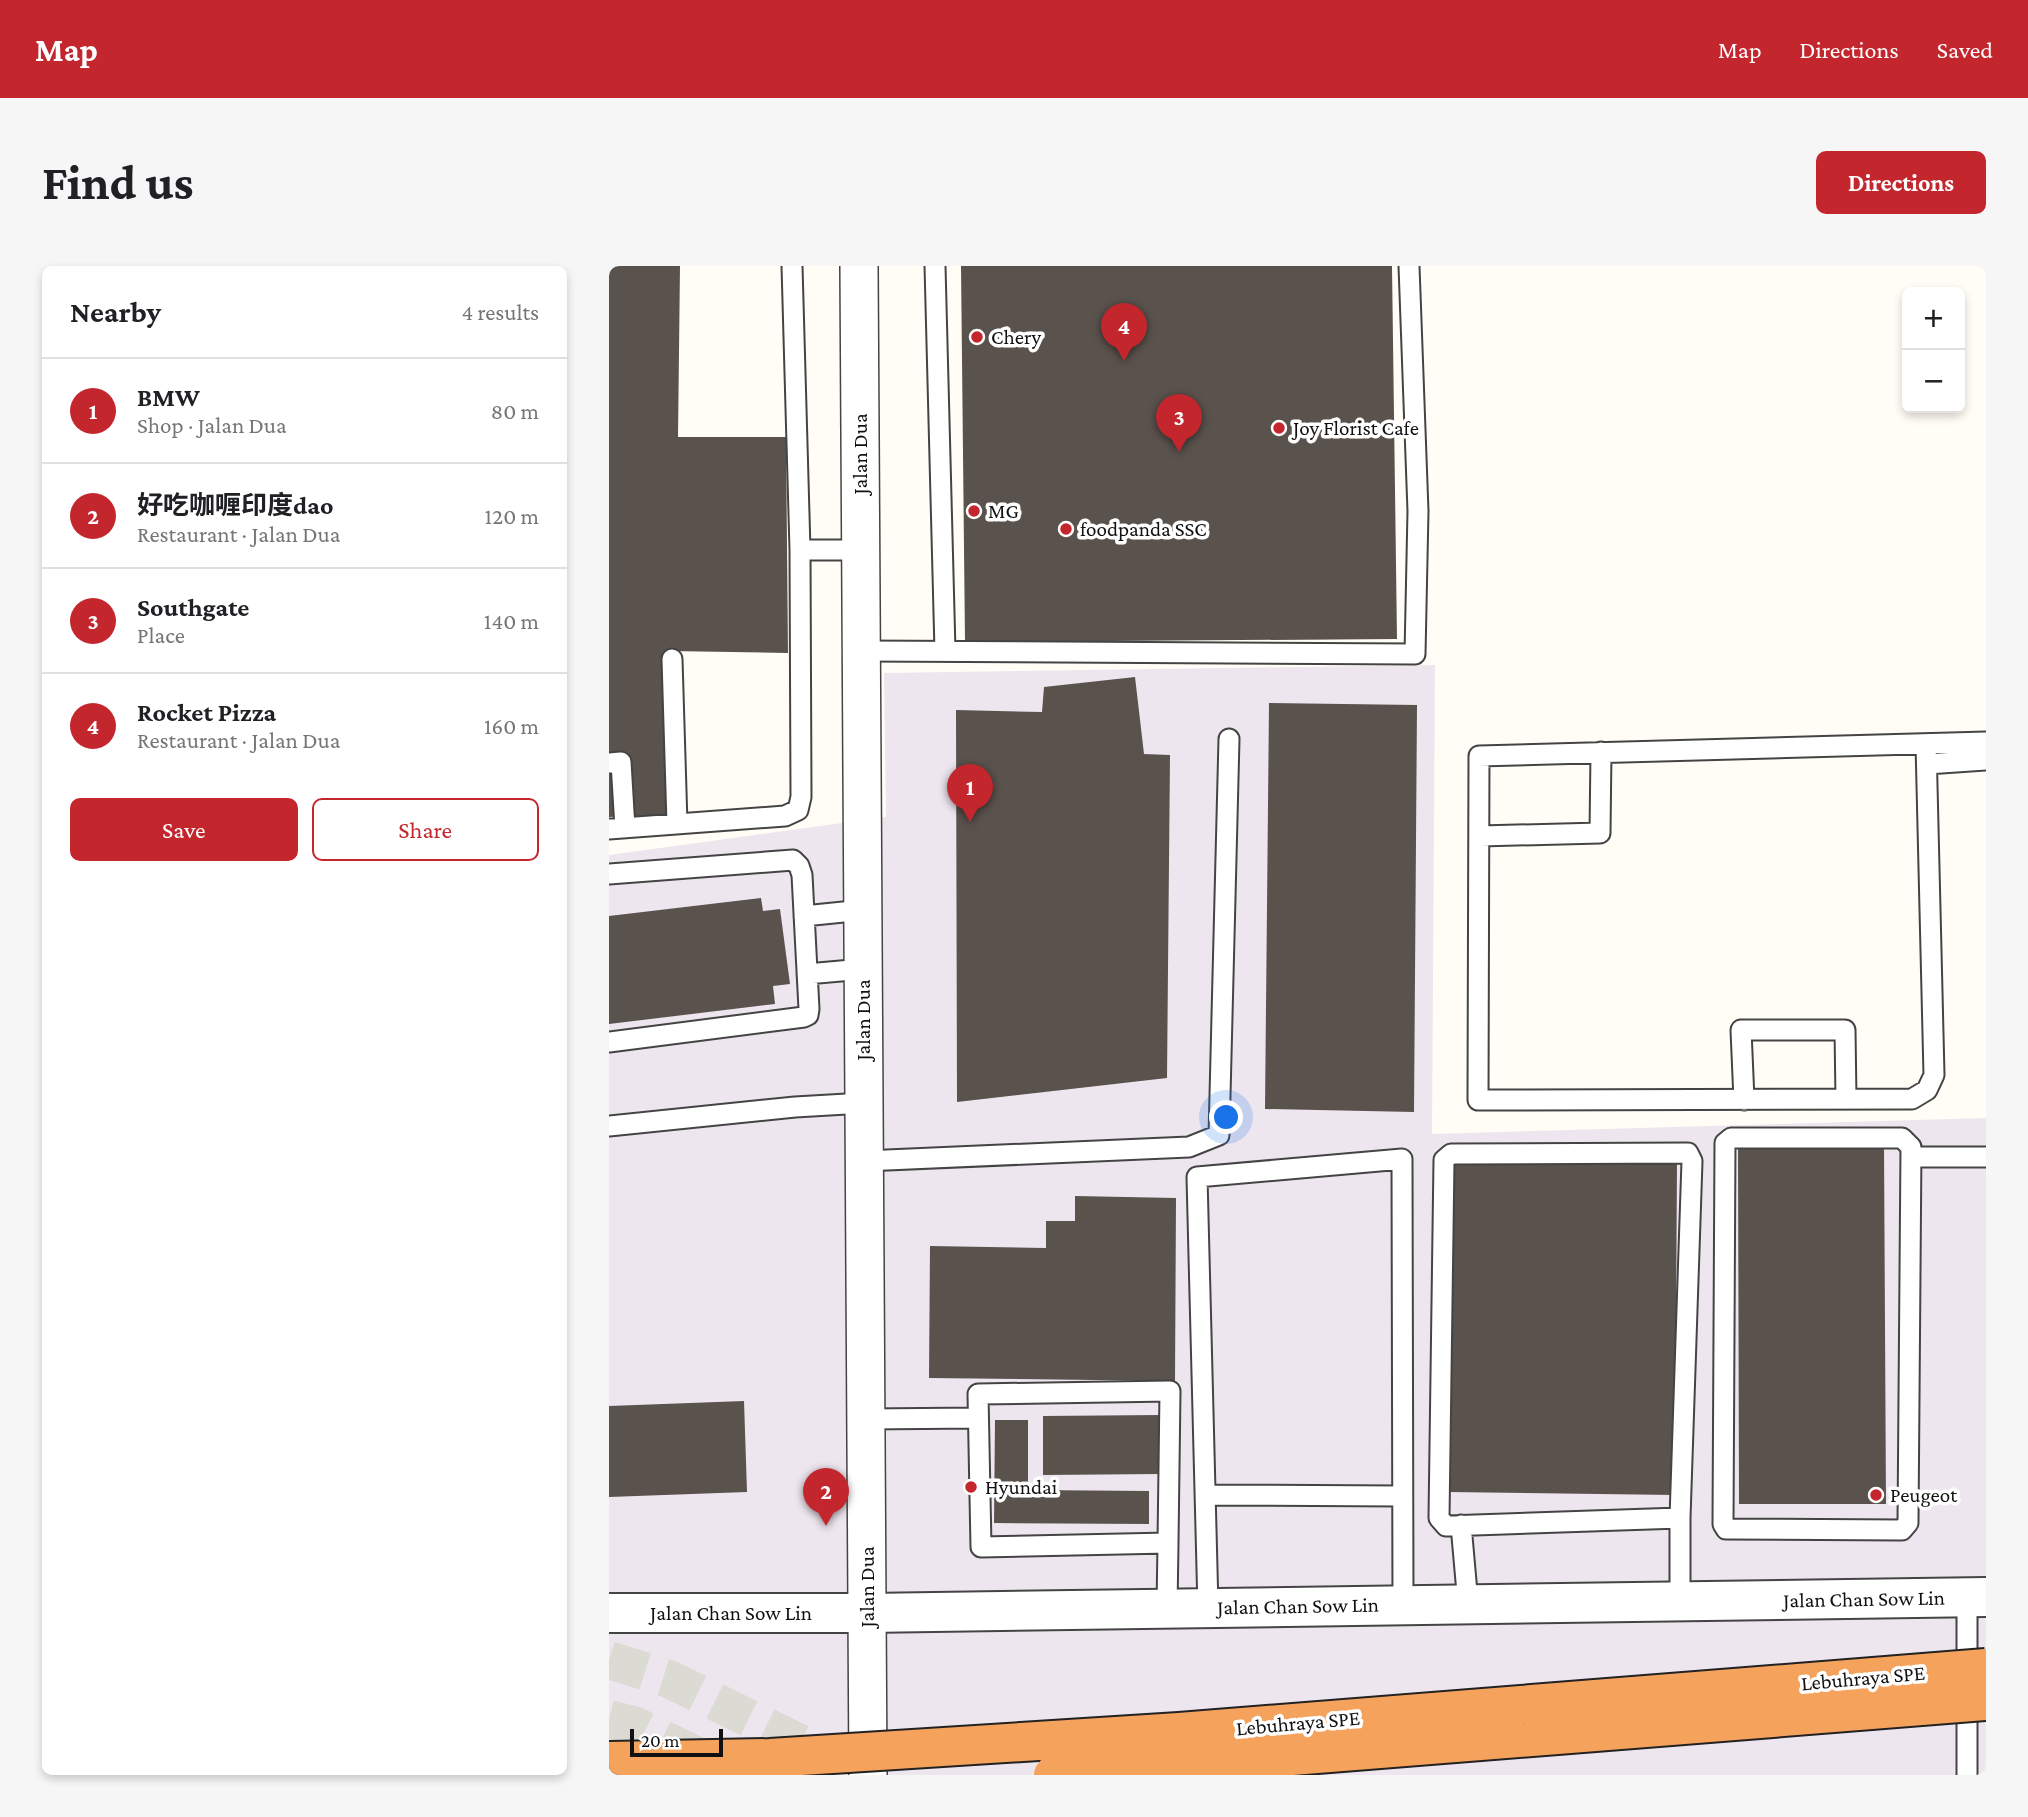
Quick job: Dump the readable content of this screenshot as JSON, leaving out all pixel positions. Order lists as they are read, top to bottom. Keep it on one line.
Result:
{"streets":{"highway":["Lebuhraya SPE"],"street":["Jalan Dua","Jalan Chan Sow Lin"]},"crossings":[["Jalan Dua","Jalan Chan Sow Lin"]],"places":["Chery","Joy Florist Cafe","MG","foodpanda SSC","Hyundai","Peugeot"],"scale_bar":"20 m","page":{"header":"Map","nav":["Map","Directions","Saved"],"buttons":["Directions",["Save","Share"]],"title":"Find us","heading":["Nearby","4 results"],"map_buttons":["+","−"],"pins":["4","3","1","2"],"list":[{"mark":"1","name":"BMW","note":"Shop · Jalan Dua","value":"80 m"},{"mark":"2","name":"好吃咖喱印度dao","note":"Restaurant · Jalan Dua","value":"120 m"},{"mark":"3","name":"Southgate","note":"Place","value":"140 m"},{"mark":"4","name":"Rocket Pizza","note":"Restaurant · Jalan Dua","value":"160 m"}],"scale":"20 m"}}
